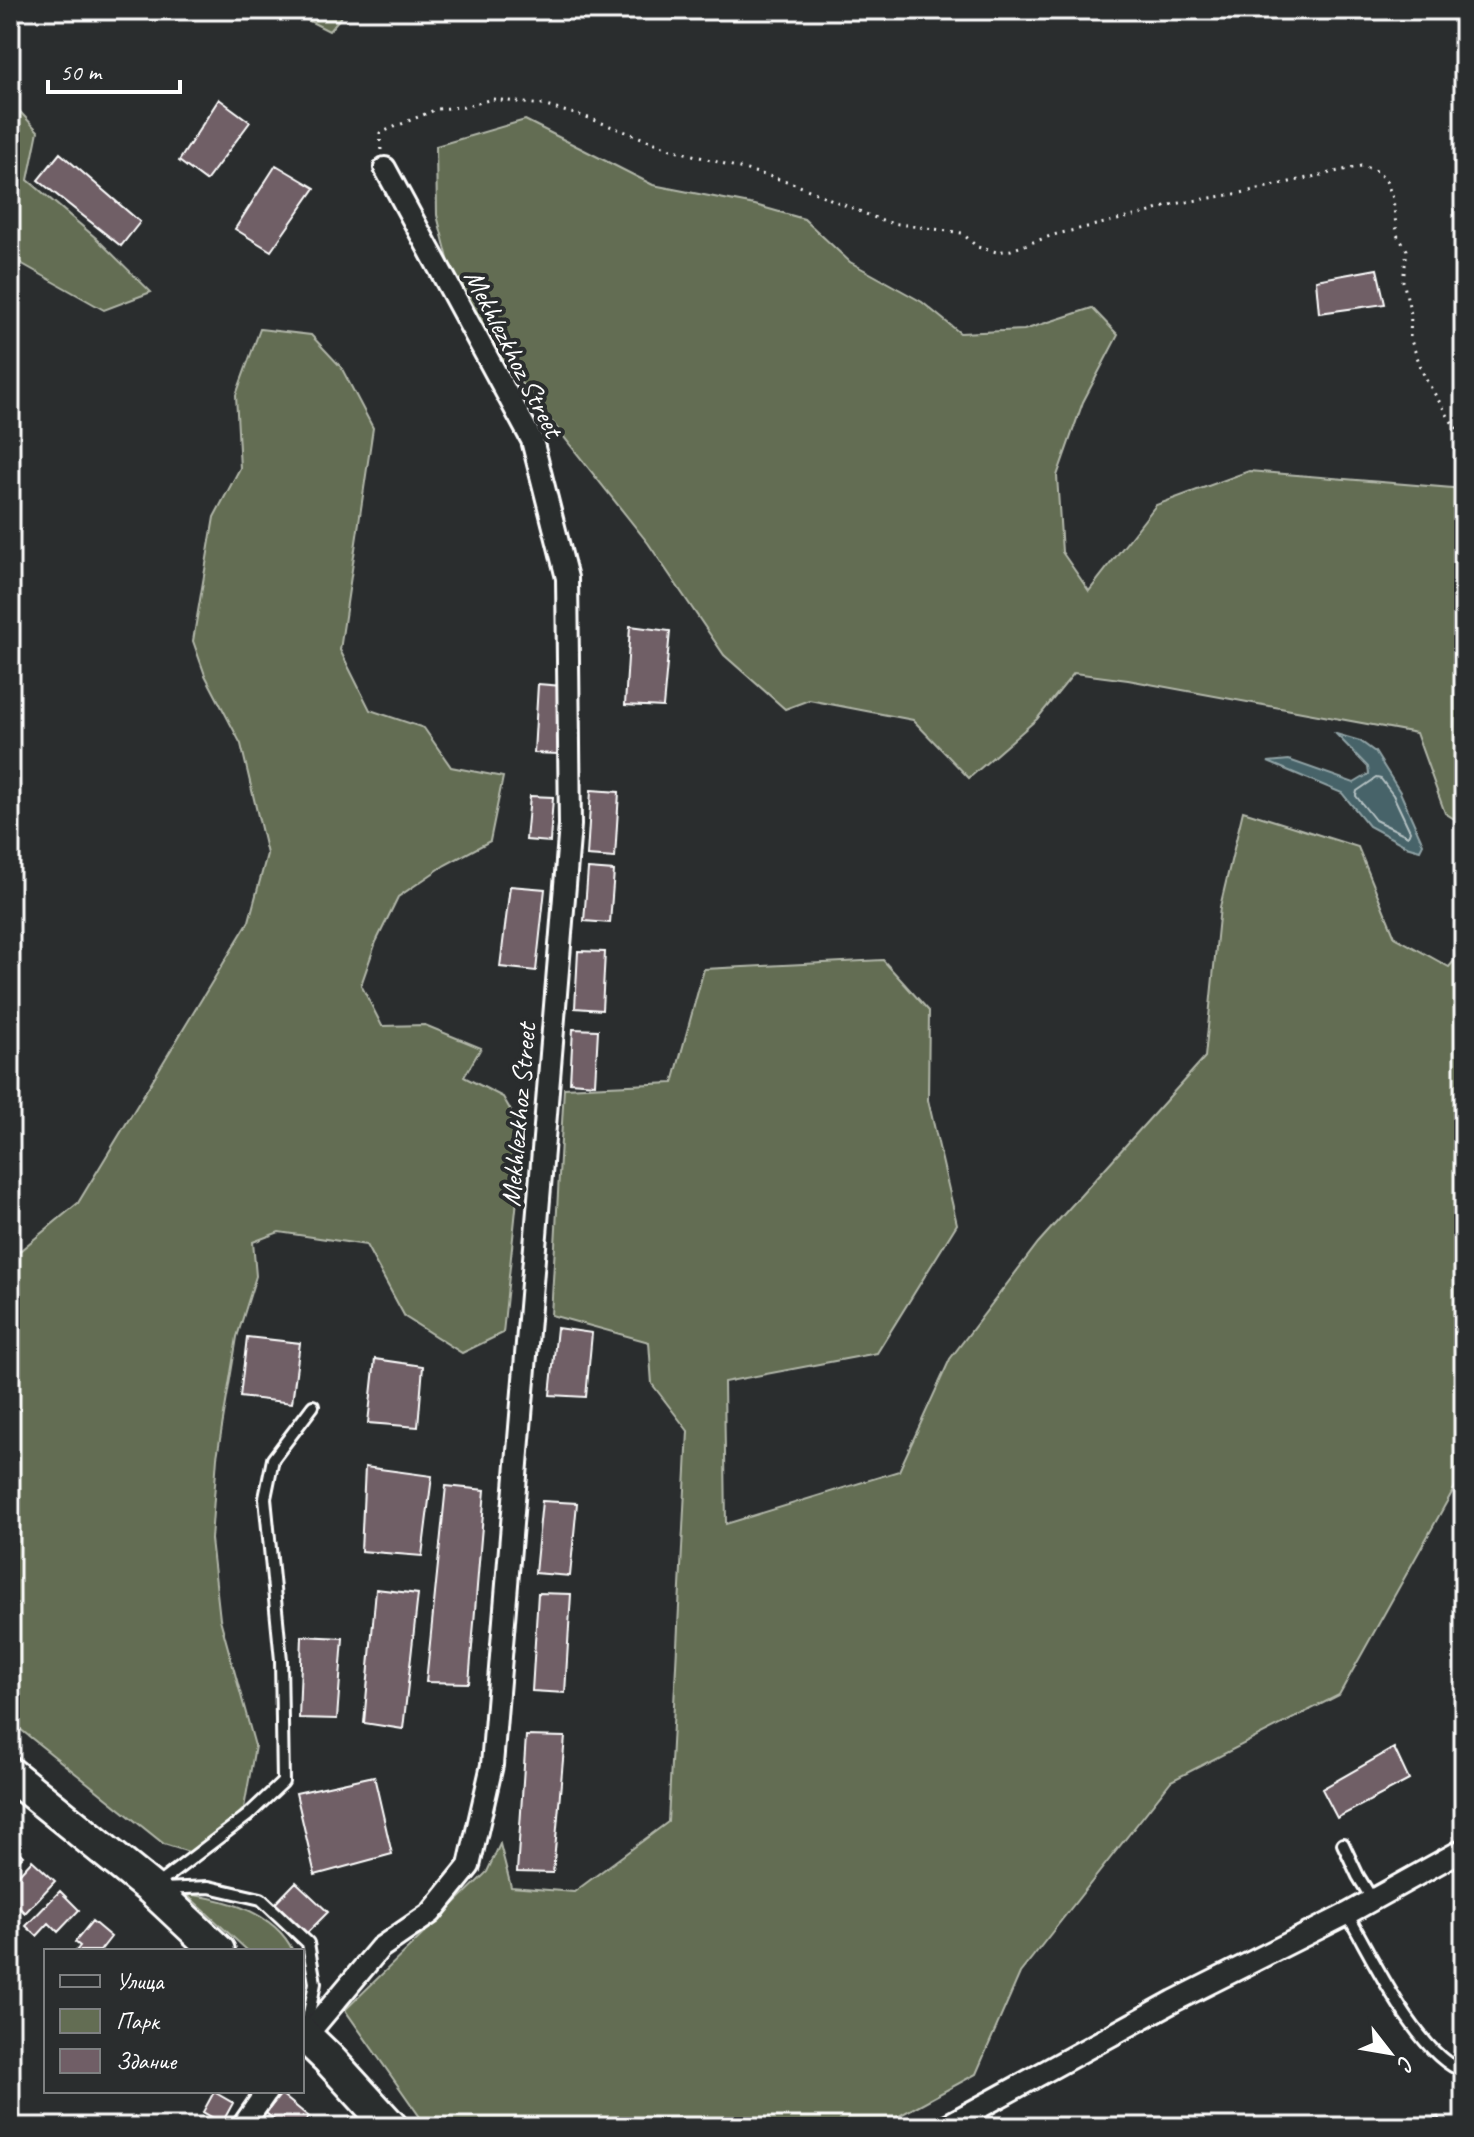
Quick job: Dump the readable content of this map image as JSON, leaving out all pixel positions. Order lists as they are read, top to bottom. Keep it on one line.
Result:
{"streets":{"street":["Mekhlezkhoz Street"]},"legend":["Улица","Парк","Здание"],"scale_bar":"50 m","north":"bottom right"}
